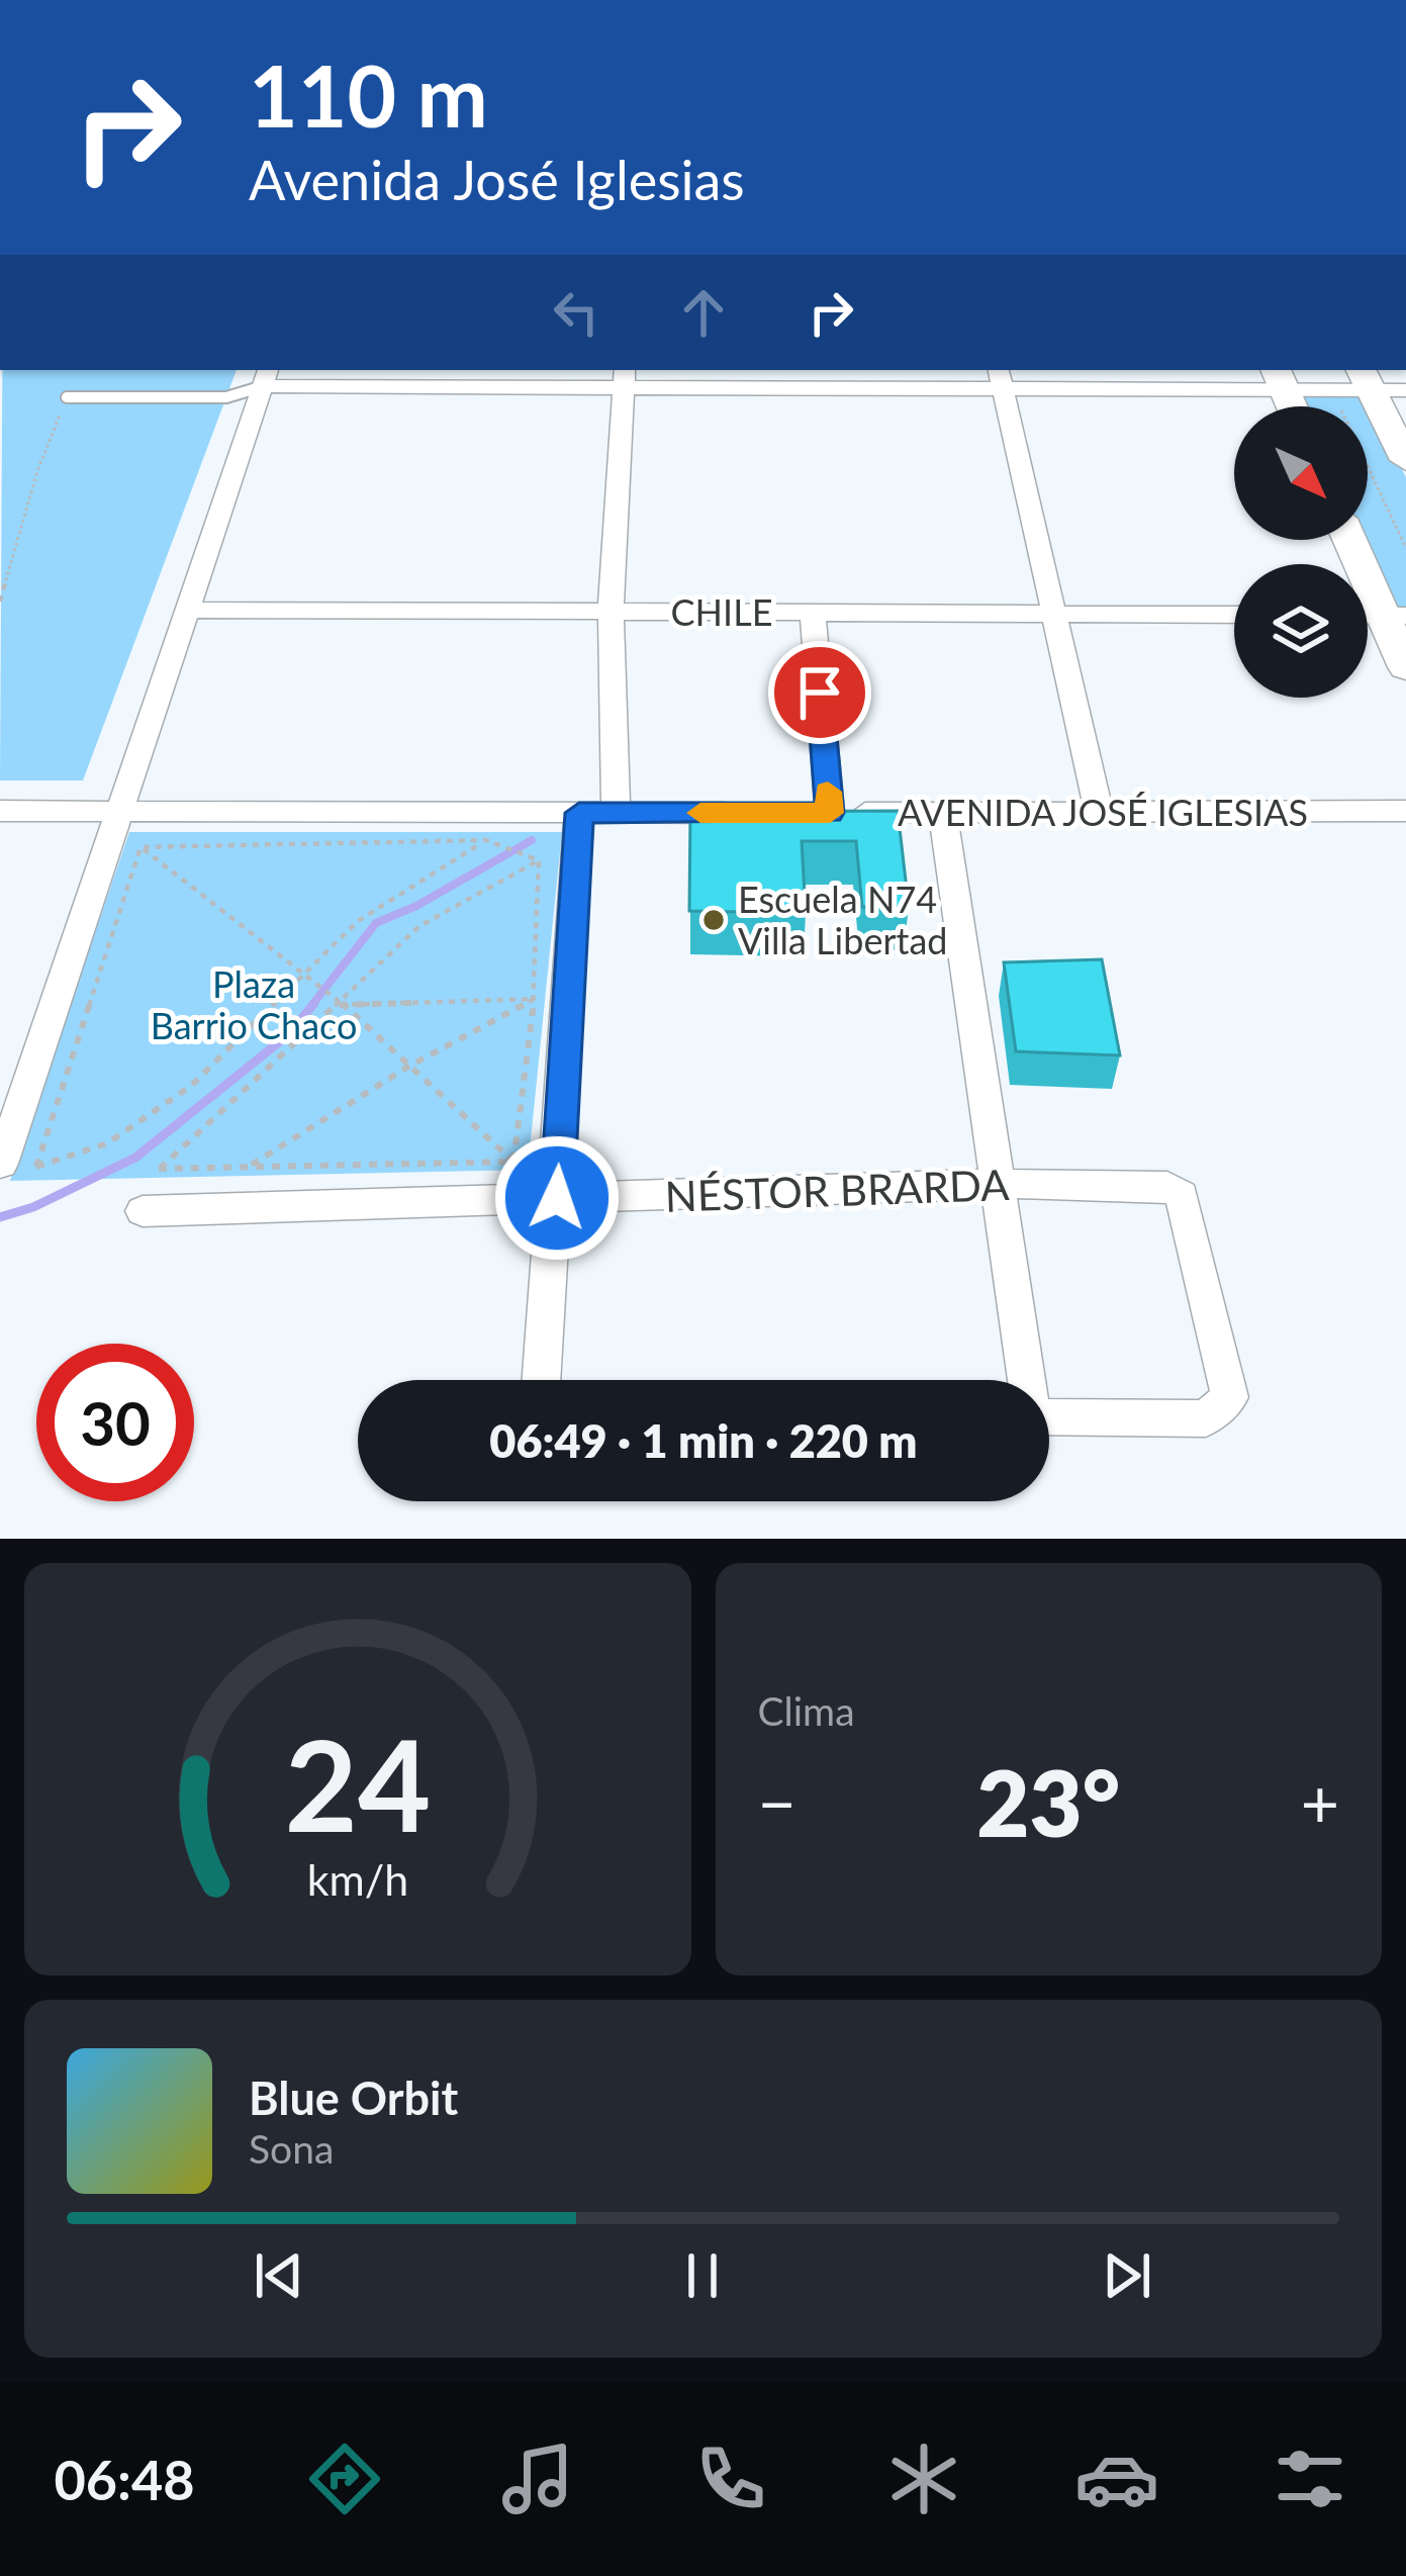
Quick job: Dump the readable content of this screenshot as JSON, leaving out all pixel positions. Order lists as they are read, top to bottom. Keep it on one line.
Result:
{"streets":{"street":["CHILE","AVENIDA JOSÉ IGLESIAS","NÉSTOR BRARDA"]},"crossings":[["CHILE","AVENIDA JOSÉ IGLESIAS"]],"parks":["Plaza Barrio Chaco"],"places":["Escuela N74 Villa Libertad"],"north":"bottom right","page":{"turn":["110 m","Avenida José Iglesias"],"limit":"30","trip":"06:49 · 1 min · 220 m","tile":"Clima","heat":["−","23°","+"],"song":["Blue Orbit","Sona"],"tabs":"06:48","gauge":["24","km/h"]}}
